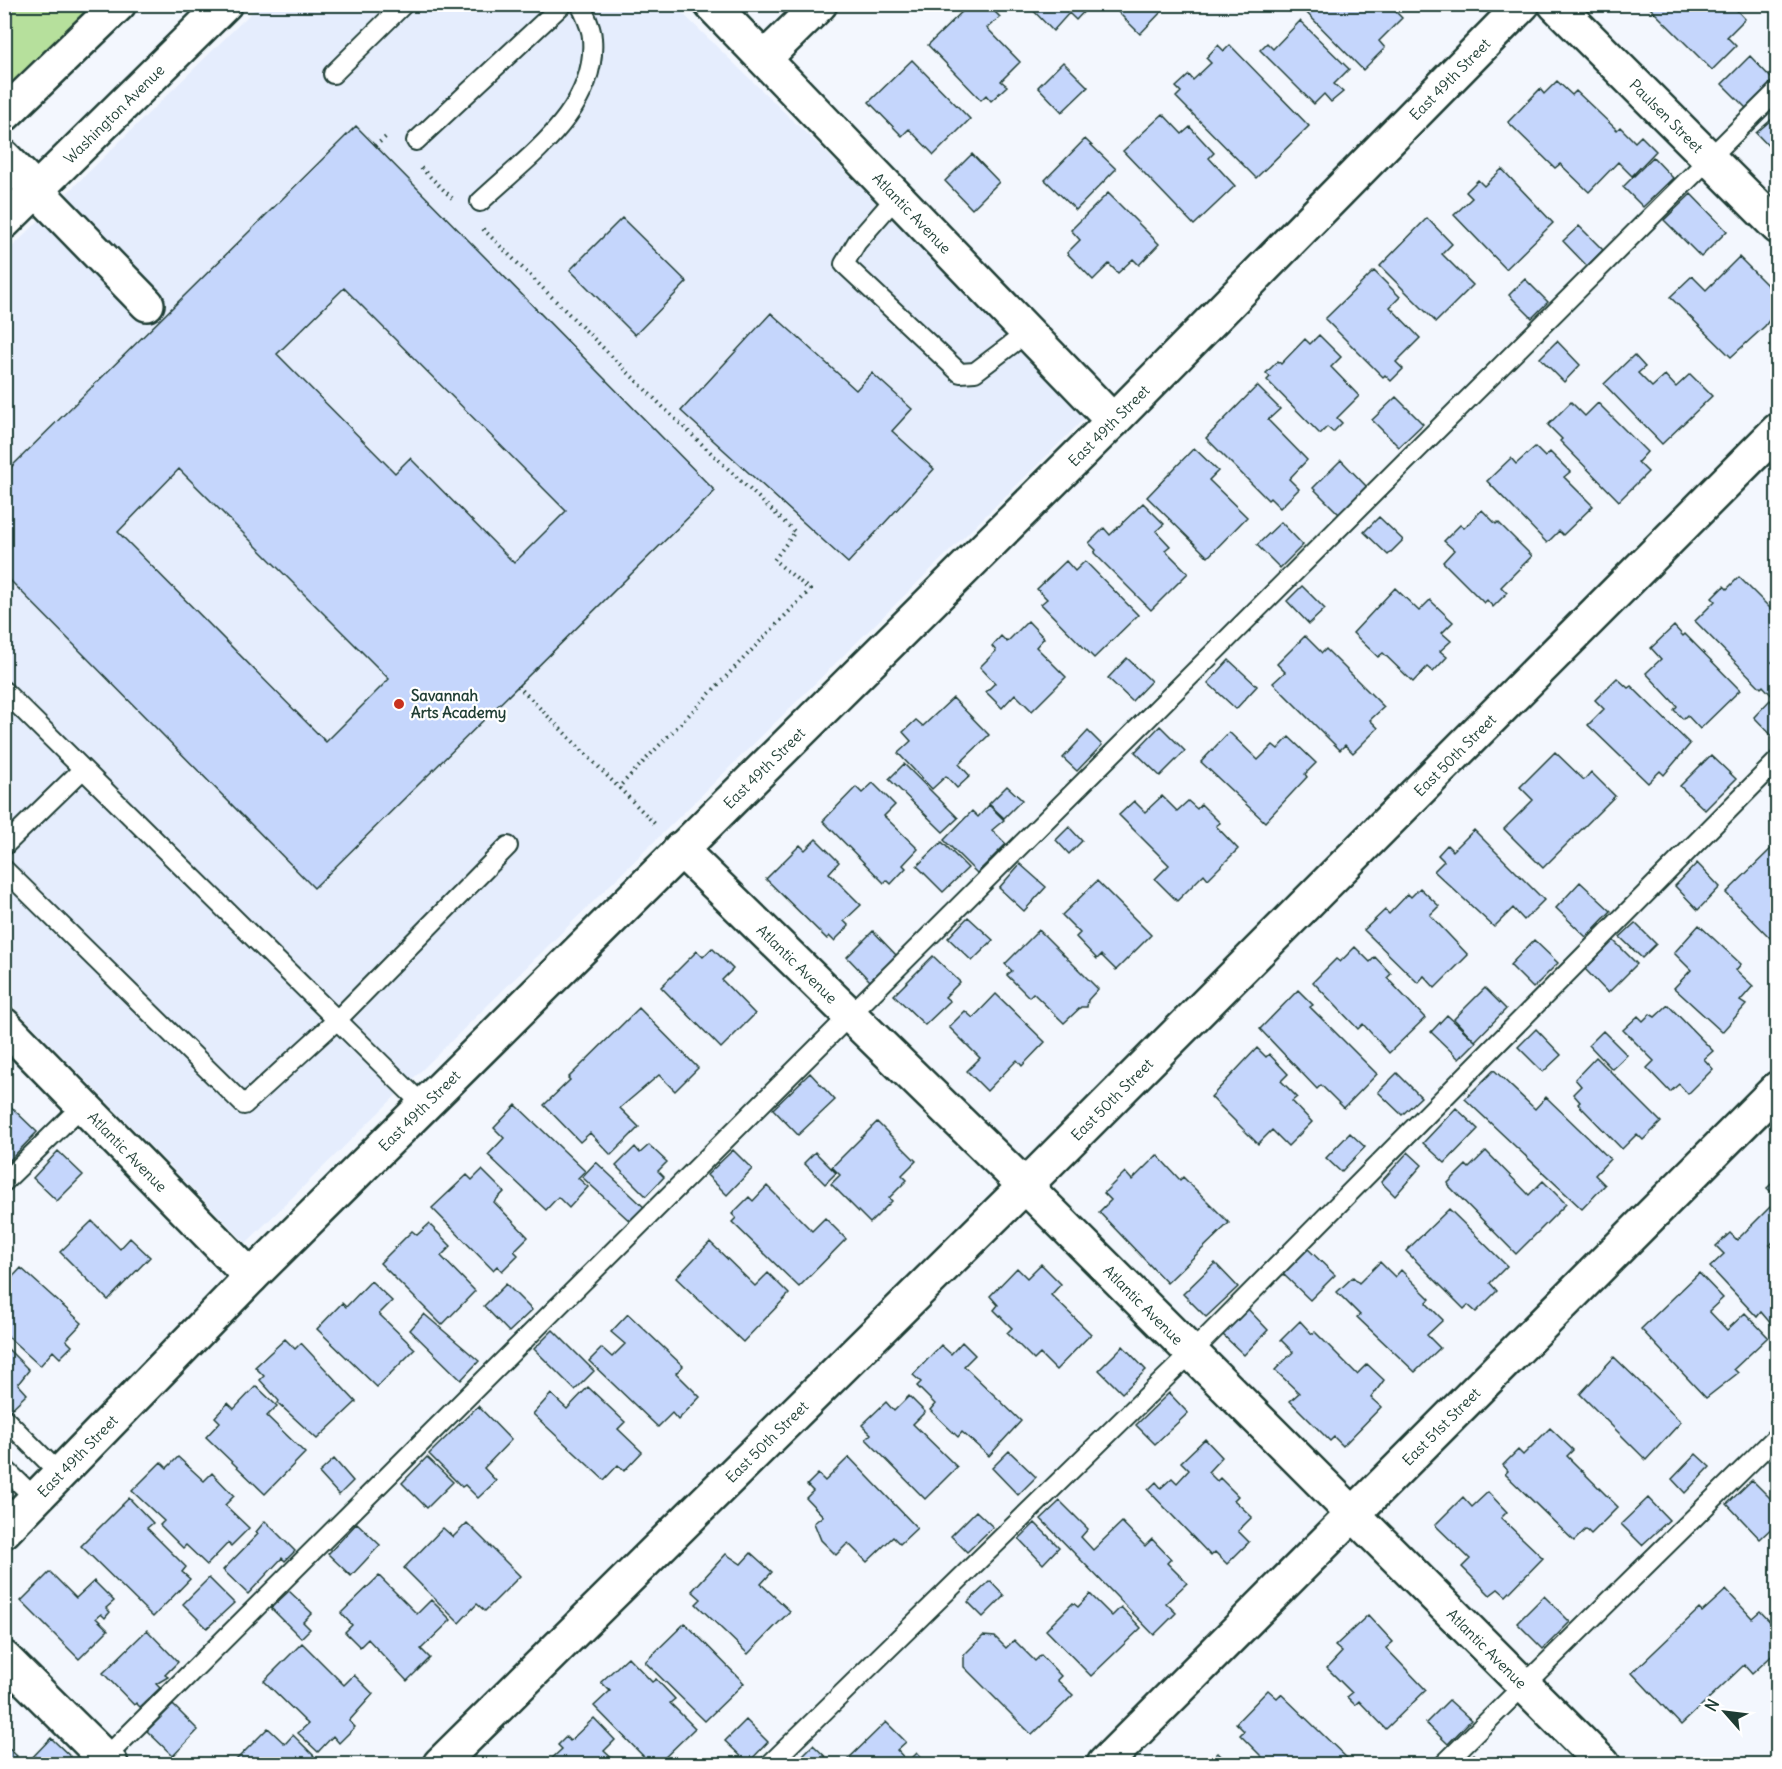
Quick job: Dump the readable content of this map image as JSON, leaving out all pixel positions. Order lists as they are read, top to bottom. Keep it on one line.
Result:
{"streets":{"street":["East 49th Street","Washington Avenue","Paulsen Street","Atlantic Avenue","East 50th Street","East 51st Street"]},"crossings":[["East 49th Street","Atlantic Avenue"],["Atlantic Avenue","East 50th Street"],["Atlantic Avenue","East 51st Street"]],"places":["Savannah Arts Academy"],"north":"top left"}
